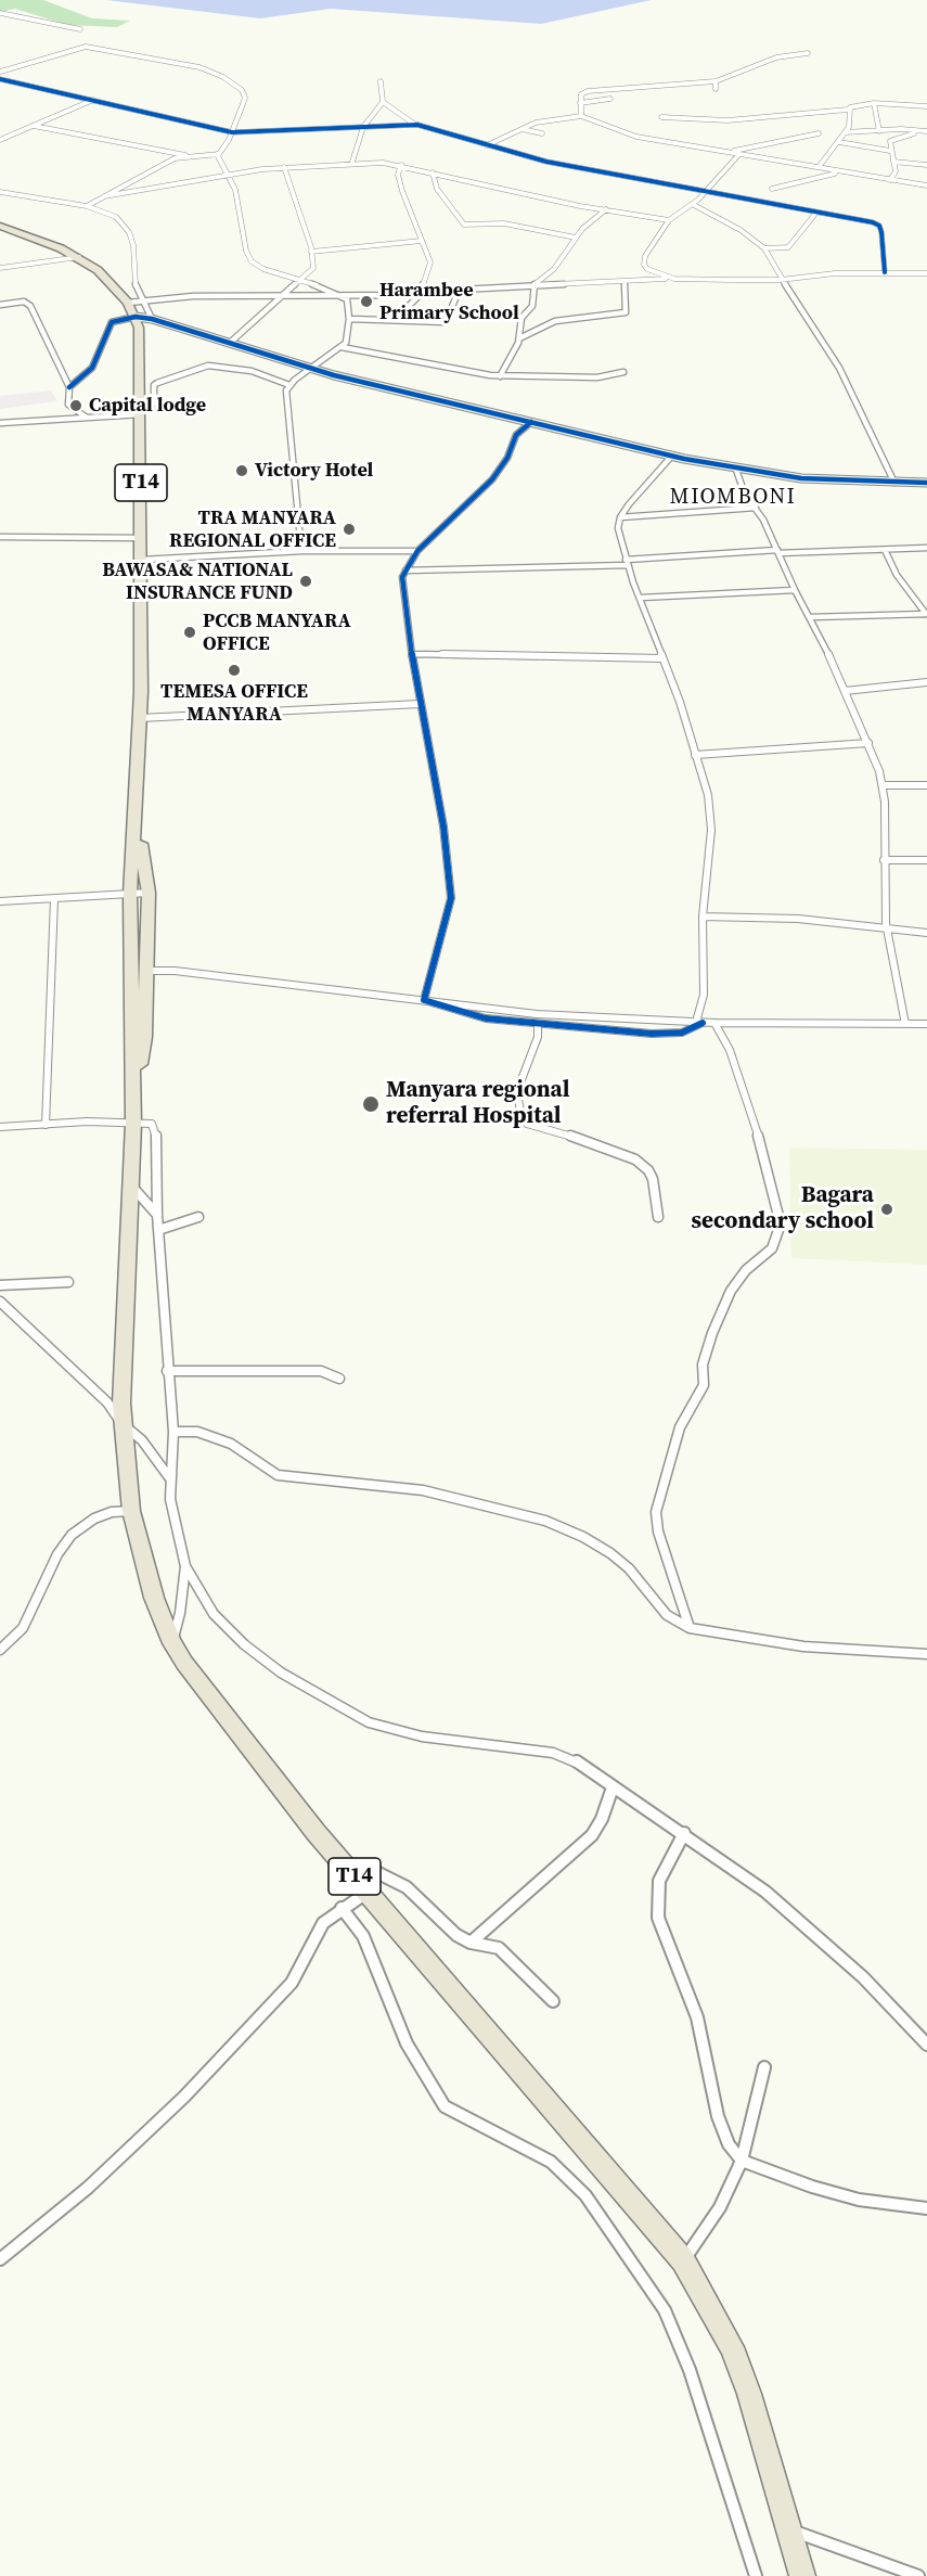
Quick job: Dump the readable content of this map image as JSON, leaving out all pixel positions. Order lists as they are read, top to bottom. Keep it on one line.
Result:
{"streets":{"highway":["T14"]},"districts":["MIOMBONI"],"places":["Harambee Primary School","Capital lodge","Victory Hotel","TRA MANYARA REGIONAL OFFICE","BAWASA& NATIONAL INSURANCE FUND","PCCB MANYARA OFFICE","TEMESA OFFICE MANYARA","Manyara regional referral Hospital","Bagara secondary school"]}
